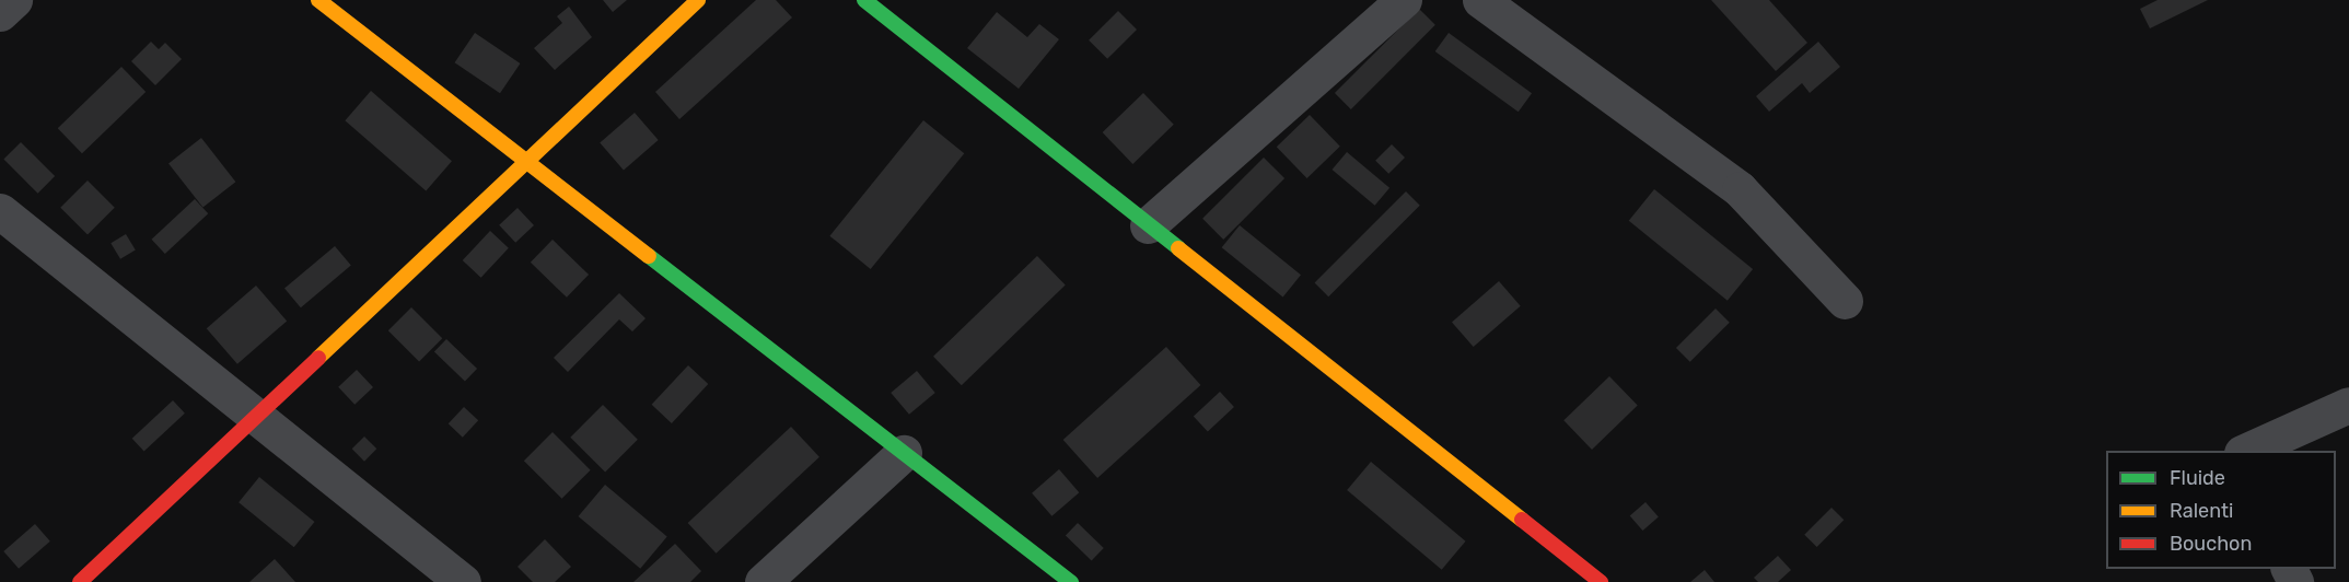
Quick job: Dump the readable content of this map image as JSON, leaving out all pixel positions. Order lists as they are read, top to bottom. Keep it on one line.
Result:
{"legend":["Fluide","Ralenti","Bouchon"]}
